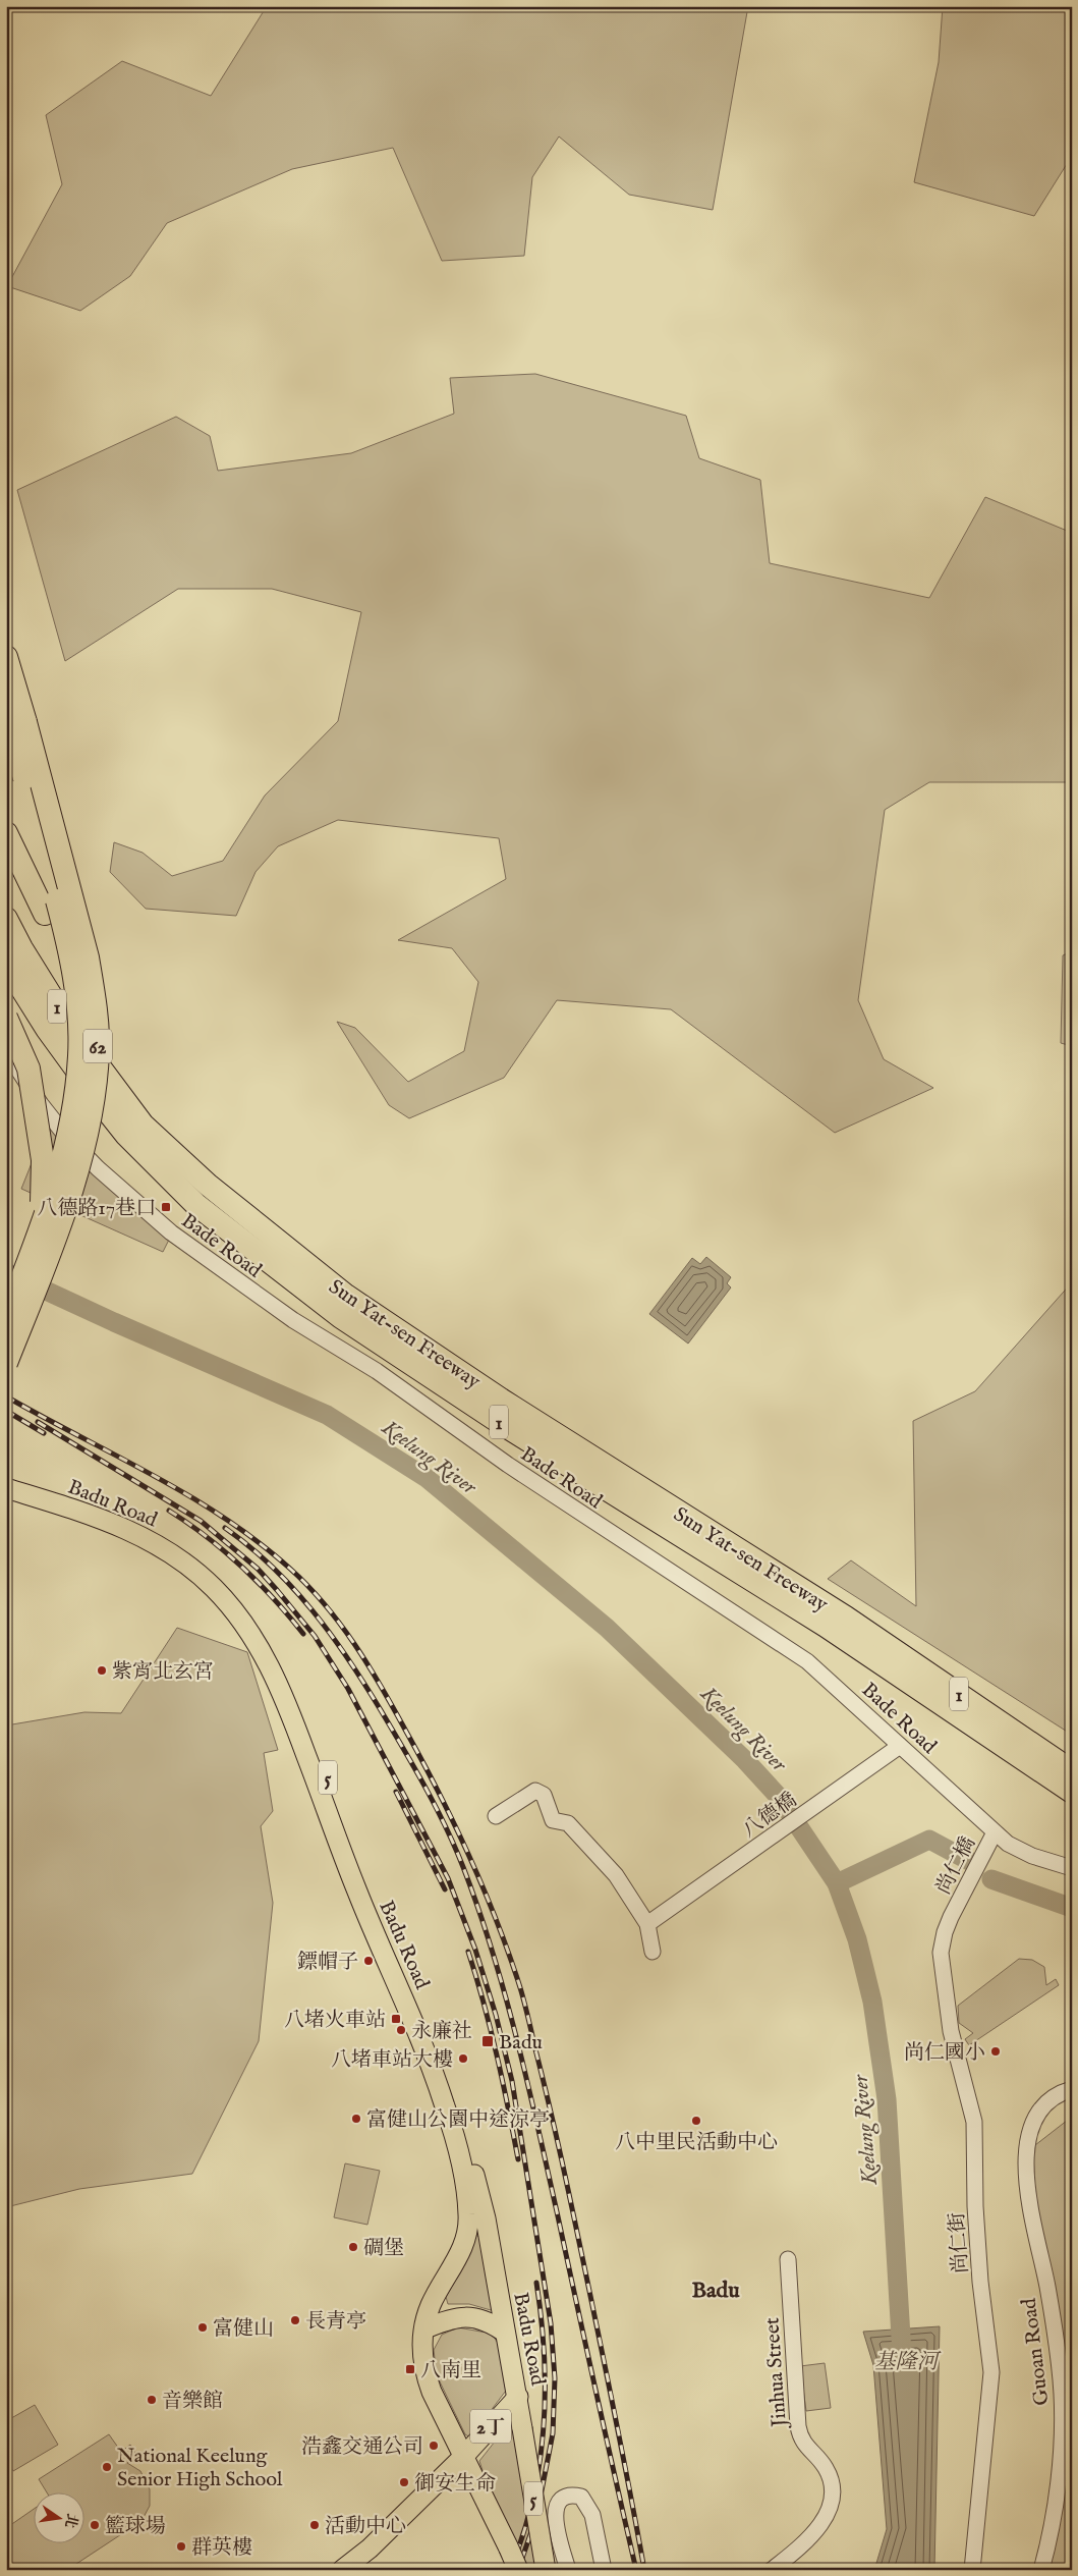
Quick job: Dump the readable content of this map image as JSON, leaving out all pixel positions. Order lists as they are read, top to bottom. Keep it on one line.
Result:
{"streets":{"highway":["1","62","Sun Yat-sen Freeway"],"main road":["Badu Road","5","2丁"],"street":["Bade Road","八德橋","尚仁橋","尚仁街","Guoan Road","Jinhua Street"]},"crossings":[["Bade Road","八德橋"],["Bade Road","尚仁橋"],["Badu Road","2丁"],["尚仁橋","尚仁街"]],"districts":["Badu"],"water":["Keelung River","基隆河"],"places":{"transit":["八德路17巷口","八堵火車站","Badu","八南里"],"other":["紫宵北玄宮","鏢帽子","永廉社","尚仁國小","八堵車站大樓","富健山公園中途涼亭","八中里民活動中心","碉堡","長青亭","富健山","音樂館","浩鑫交通公司","National Keelung Senior High School","御安生命","籃球場","活動中心","群英樓"]},"north":"right"}
